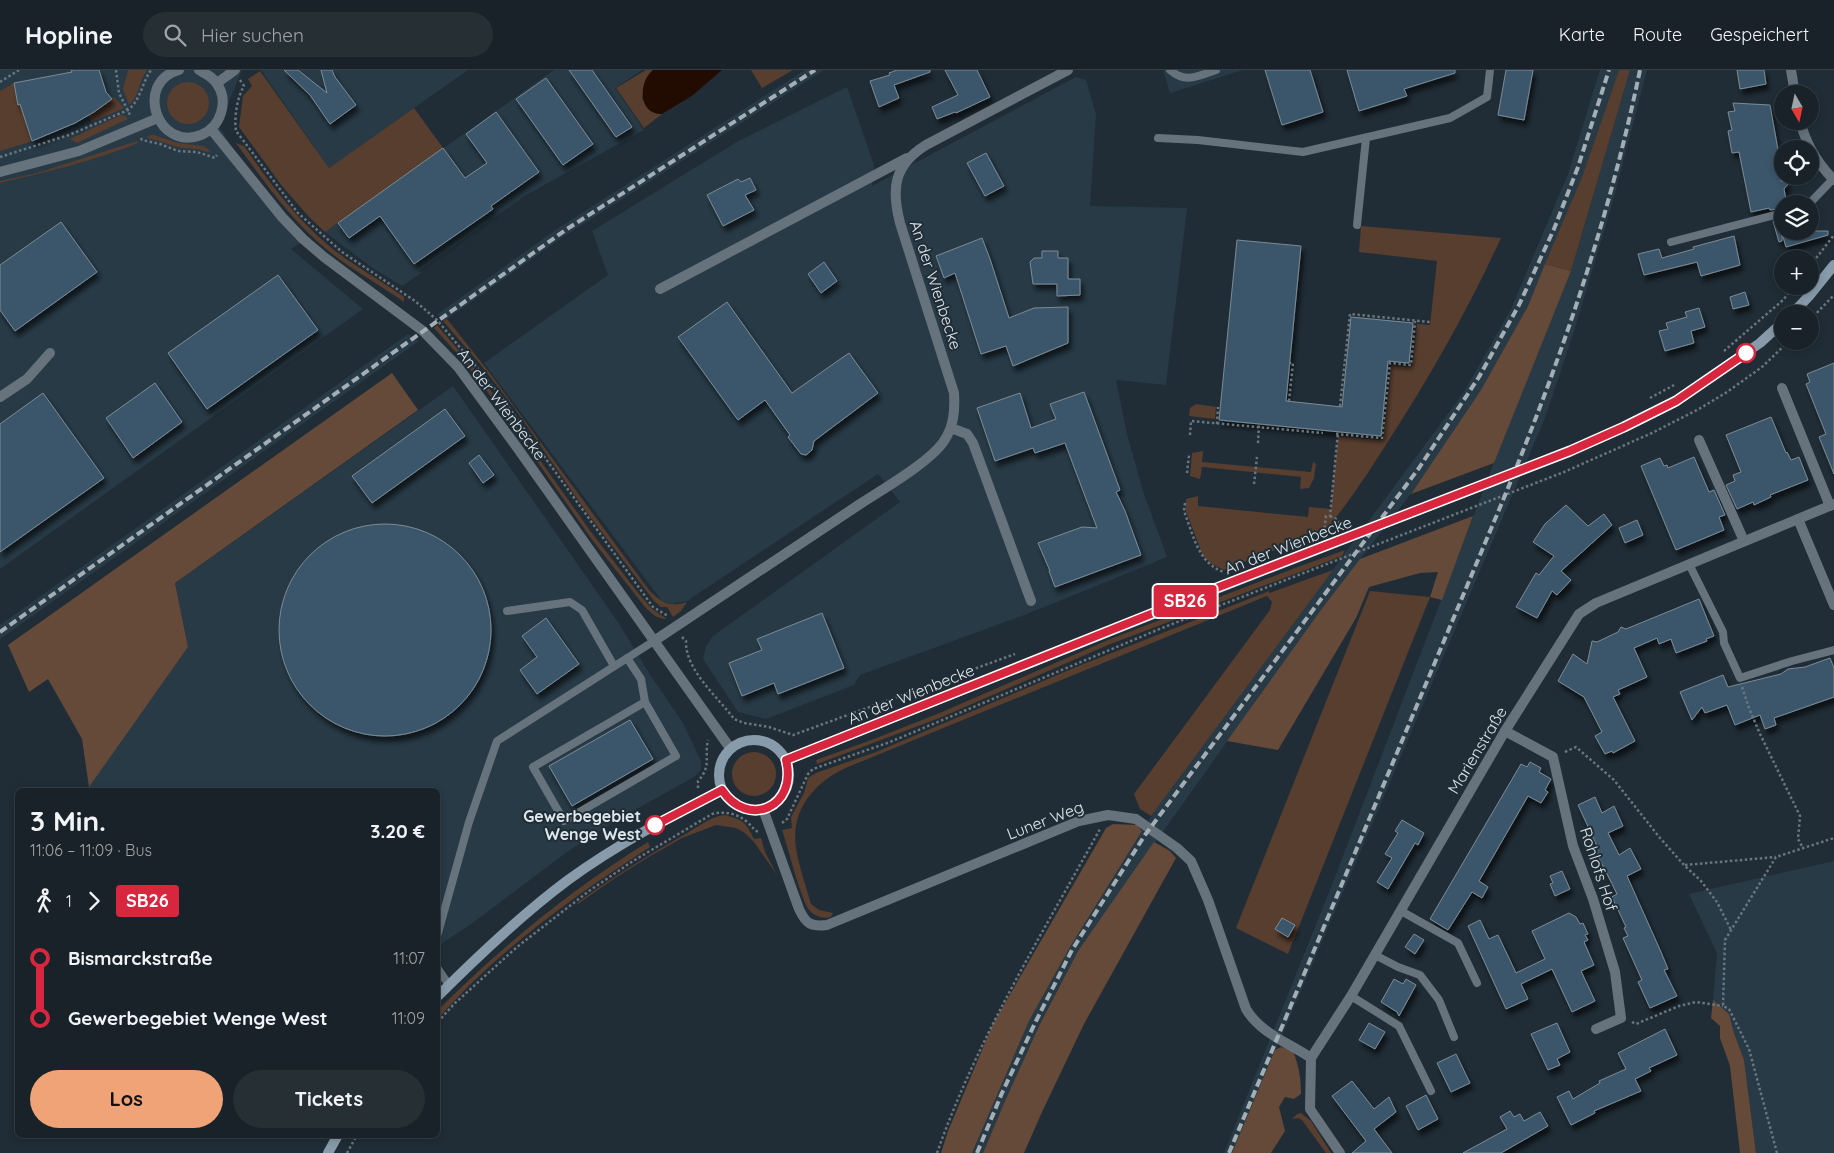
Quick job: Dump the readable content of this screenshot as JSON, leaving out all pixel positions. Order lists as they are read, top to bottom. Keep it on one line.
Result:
{"streets":{"street":["An der Wienbecke","Marienstraße","Luner Weg","Rohlofs Hof"]},"crossings":[["An der Wienbecke","Luner Weg"],["Marienstraße","Luner Weg"]],"places":["Gewerbegebiet Wenge West"],"lines":["bus line SB26"],"north":"bottom","page":{"header":"Hopline","search":"Hier suchen","nav":["Karte","Route","Gespeichert"],"on_map":"SB26","map_buttons":["+","−"],"heading":["3 Min.","11:06 – 11:09 · Bus","3.20 €"],"legs":["1","SB26"],"list":[{"name":"Bismarckstraße","value":"11:07"},{"name":"Gewerbegebiet Wenge West","value":"11:09"}],"buttons":["Los","Tickets"]}}
